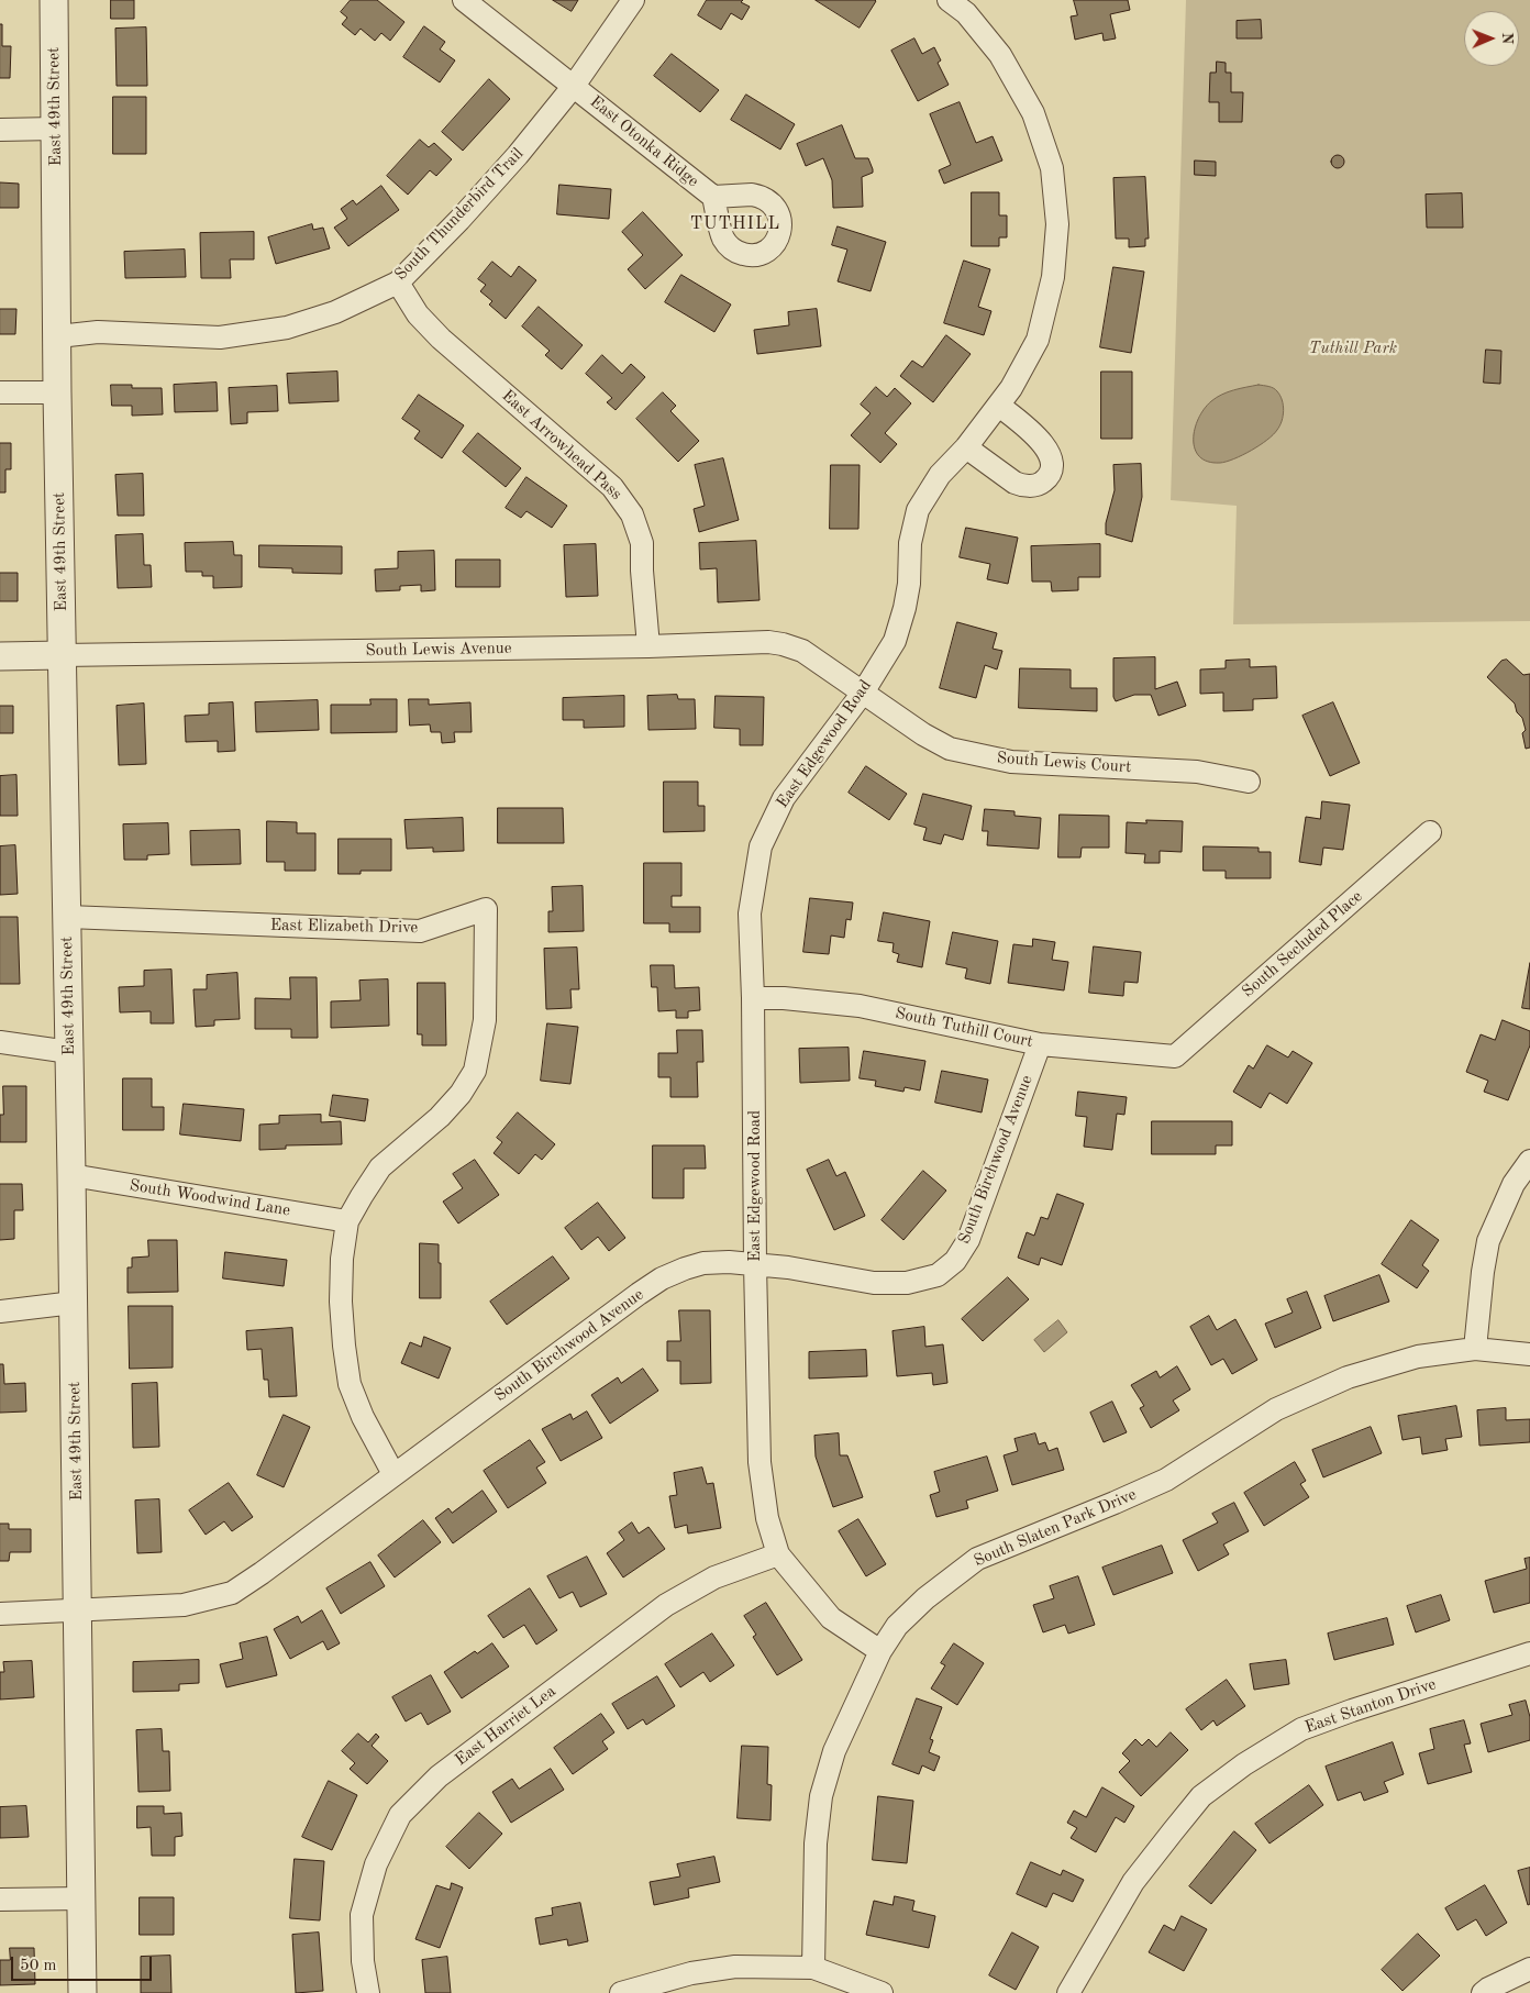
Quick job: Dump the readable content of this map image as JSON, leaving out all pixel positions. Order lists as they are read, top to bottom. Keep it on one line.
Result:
{"streets":{"street":["East 49th Street","East Otonka Ridge","South Thunderbird Trail","East Arrowhead Pass","South Lewis Avenue","East Edgewood Road","South Lewis Court","East Elizabeth Drive","South Secluded Place","South Tuthill Court","South Birchwood Avenue","South Woodwind Lane","South Slaten Park Drive","East Stanton Drive","East Harriet Lea"]},"crossings":[["East 49th Street","South Thunderbird Trail"],["East 49th Street","South Lewis Avenue"],["East 49th Street","East Elizabeth Drive"],["East 49th Street","South Birchwood Avenue"],["East 49th Street","South Woodwind Lane"],["East Otonka Ridge","South Thunderbird Trail"],["South Thunderbird Trail","East Arrowhead Pass"],["East Arrowhead Pass","South Lewis Avenue"],["South Lewis Avenue","East Edgewood Road"],["South Lewis Avenue","South Lewis Court"],["East Edgewood Road","South Lewis Court"],["East Edgewood Road","South Tuthill Court"],["East Edgewood Road","South Birchwood Avenue"],["East Edgewood Road","South Slaten Park Drive"],["East Edgewood Road","East Harriet Lea"],["East Elizabeth Drive","South Birchwood Avenue"],["East Elizabeth Drive","South Woodwind Lane"],["South Secluded Place","South Tuthill Court"],["South Tuthill Court","South Birchwood Avenue"]],"districts":["TUTHILL"],"parks":["Tuthill Park"],"scale_bar":"50 m","north":"right"}
